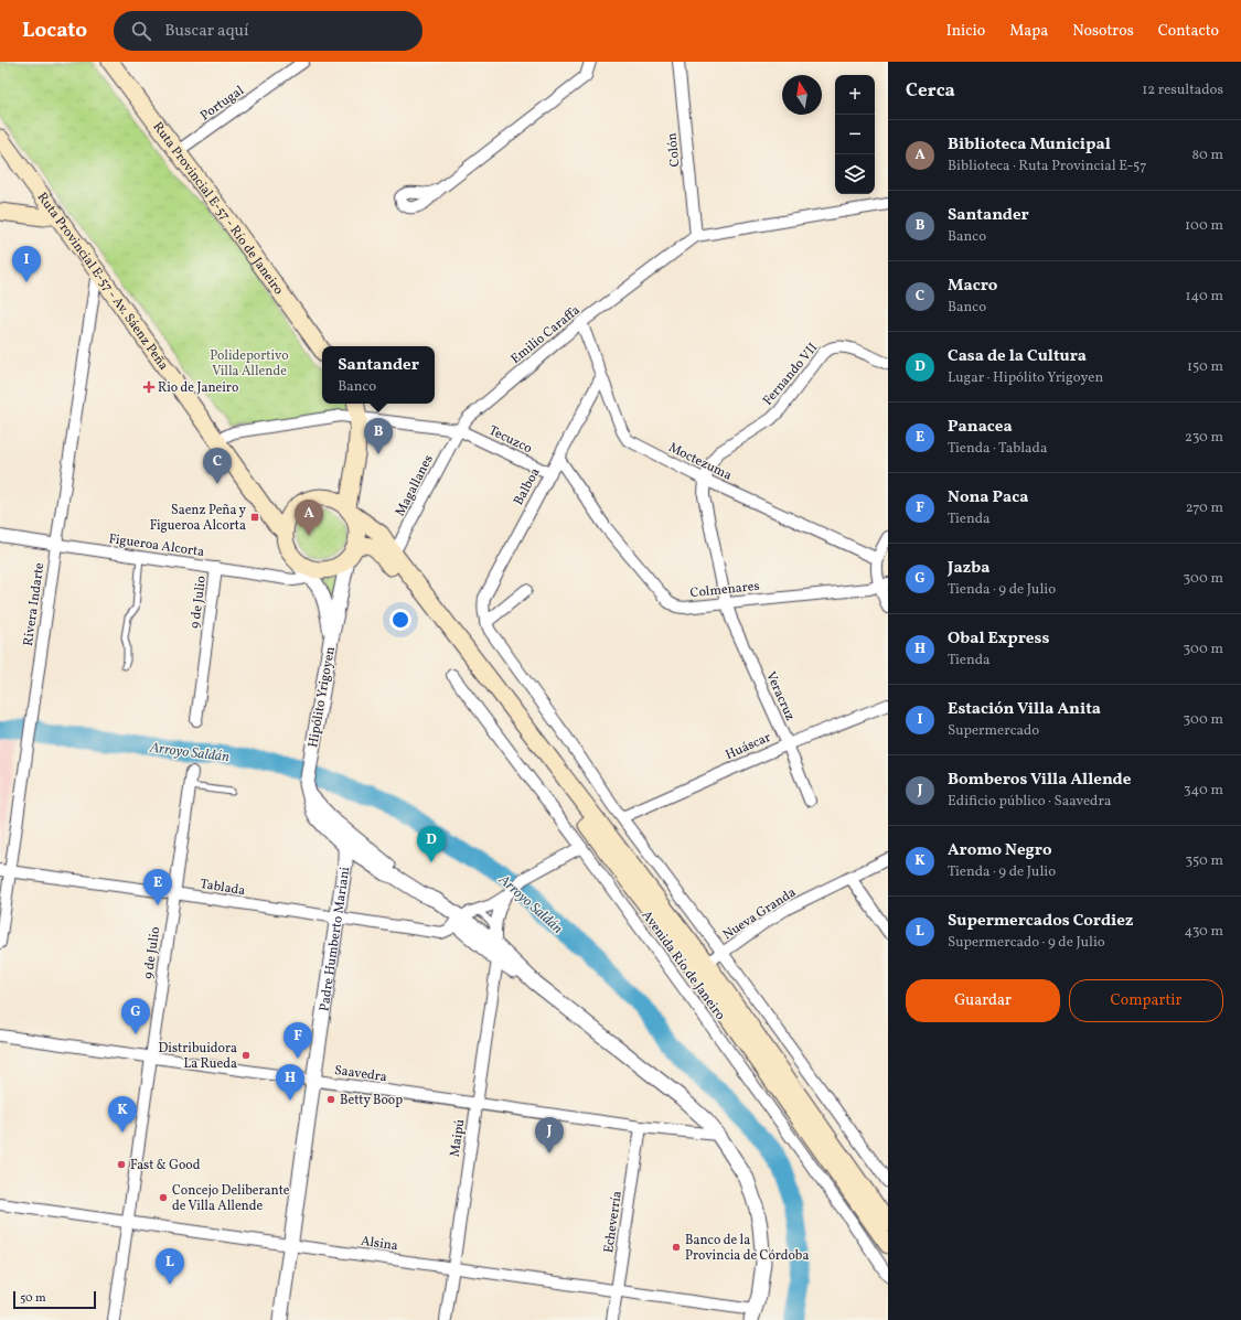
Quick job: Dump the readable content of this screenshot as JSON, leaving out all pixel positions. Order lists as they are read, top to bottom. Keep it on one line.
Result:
{"streets":{"main road":["Ruta Provincial E-57 - Río de Janeiro","Ruta Provincial E-57 - Av. Sáenz Peña"],"street":["Portugal","Colón","Emilio Caraffa","Fernando VII","Tecuzco","Moctezuma","Magallanes","Balboa","Figueroa Alcorta","Colmenares","9 de Julio","Rivera Indarte","Veracruz","Hipólito Yrigoyen","Huáscar","Tablada","Nueva Granda","Padre Humberto Mariani","Avenida Río de Janeiro","Saavedra","Maipú","Echeverría","Alsina"]},"crossings":[["Portugal","Ruta Provincial E-57 - Río de Janeiro"],["Colón","Emilio Caraffa"],["Ruta Provincial E-57 - Av. Sáenz Peña","Figueroa Alcorta"],["Ruta Provincial E-57 - Av. Sáenz Peña","Rivera Indarte"],["Ruta Provincial E-57 - Av. Sáenz Peña","Hipólito Yrigoyen"],["Emilio Caraffa","Tecuzco"],["Emilio Caraffa","Moctezuma"],["Emilio Caraffa","Magallanes"],["Fernando VII","Moctezuma"],["Fernando VII","Colmenares"],["Fernando VII","Veracruz"],["Tecuzco","Magallanes"],["Tecuzco","Balboa"],["Moctezuma","Balboa"],["Balboa","Colmenares"],["Figueroa Alcorta","9 de Julio"],["Figueroa Alcorta","Rivera Indarte"],["Figueroa Alcorta","Hipólito Yrigoyen"],["Colmenares","Veracruz"],["9 de Julio","Tablada"],["9 de Julio","Saavedra"],["9 de Julio","Alsina"],["Rivera Indarte","Tablada"],["Veracruz","Huáscar"],["Tablada","Padre Humberto Mariani"],["Padre Humberto Mariani","Saavedra"],["Padre Humberto Mariani","Alsina"],["Saavedra","Maipú"],["Saavedra","Echeverría"],["Maipú","Alsina"],["Echeverría","Alsina"]],"water":["Arroyo Saldán"],"parks":["Polideportivo Villa Allende"],"places":{"health":["Rio de Janeiro"],"transit":["Saenz Peña y Figueroa Alcorta"],"other":["Distribuidora La Rueda","Betty Boop","Fast & Good","Concejo Deliberante de Villa Allende","Banco de la Provincia de Córdoba"]},"scale_bar":"50 m","north":"top","page":{"header":"Locato","search":"Buscar aquí","nav":["Inicio","Mapa","Nosotros","Contacto"],"heading":["Cerca","12 resultados"],"map_buttons":["+","−"],"list":[{"mark":"A","name":"Biblioteca Municipal","note":"Biblioteca · Ruta Provincial E-57","value":"80 m"},{"mark":"B","name":"Santander","note":"Banco","value":"100 m"},{"mark":"C","name":"Macro","note":"Banco","value":"140 m"},{"mark":"D","name":"Casa de la Cultura","note":"Lugar · Hipólito Yrigoyen","value":"150 m"},{"mark":"E","name":"Panacea","note":"Tienda · Tablada","value":"230 m"},{"mark":"F","name":"Nona Paca","note":"Tienda","value":"270 m"},{"mark":"G","name":"Jazba","note":"Tienda · 9 de Julio","value":"300 m"},{"mark":"H","name":"Obal Express","note":"Tienda","value":"300 m"},{"mark":"I","name":"Estación Villa Anita","note":"Supermercado","value":"300 m"},{"mark":"J","name":"Bomberos Villa Allende","note":"Edificio público · Saavedra","value":"340 m"},{"mark":"K","name":"Aromo Negro","note":"Tienda · 9 de Julio","value":"350 m"},{"mark":"L","name":"Supermercados Cordiez","note":"Supermercado · 9 de Julio","value":"430 m"}],"pins":["I","B","C","A","D","E","G","F","H","K","J","L"],"popup":["Santander","Banco"],"buttons":["Guardar","Compartir"],"scale":"50 m"}}
